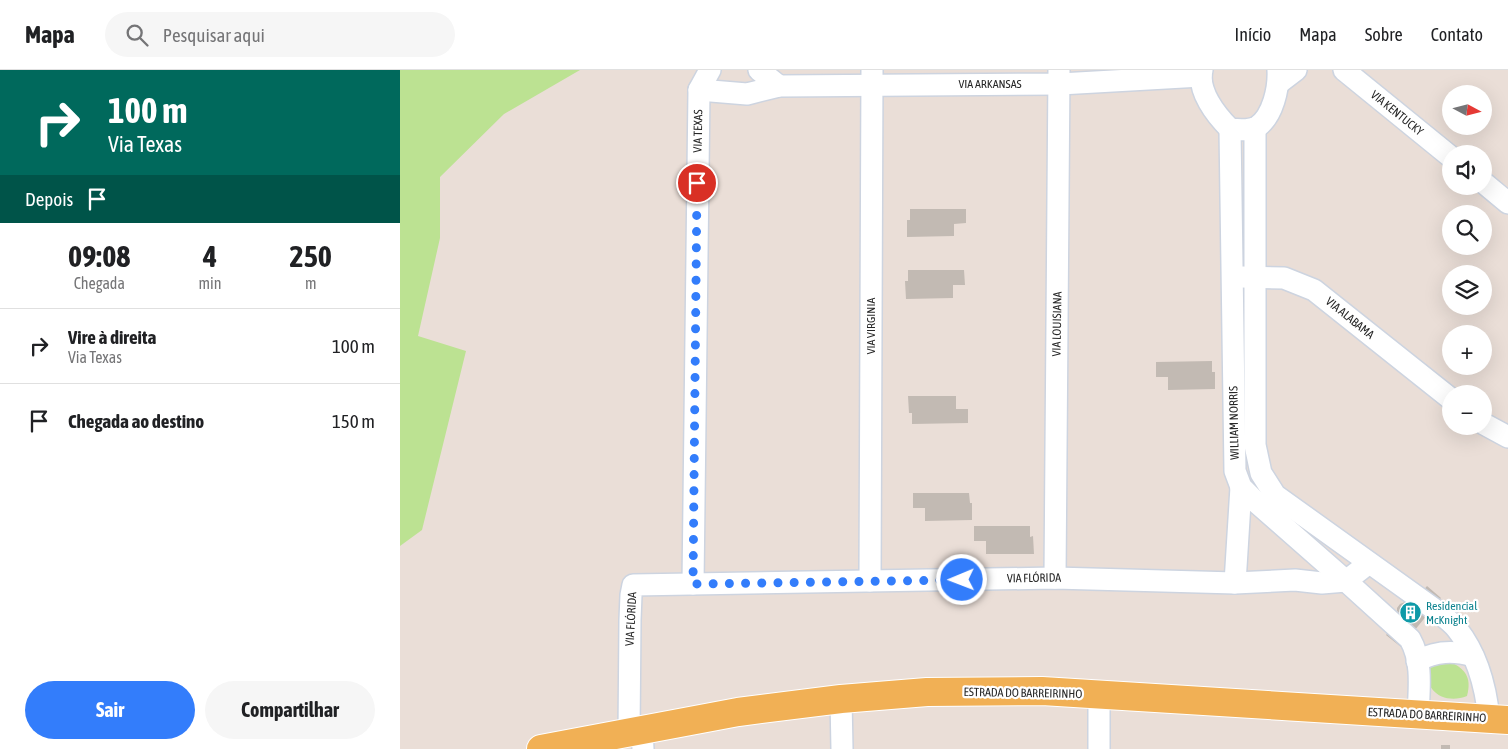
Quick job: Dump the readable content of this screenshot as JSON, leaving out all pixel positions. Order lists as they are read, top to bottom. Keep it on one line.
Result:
{"streets":{"main road":["ESTRADA DO BARREIRINHO"],"street":["VIA ARKANSAS","VIA KENTUCKY","VIA TEXAS","VIA ALABAMA","VIA LOUISIANA","VIA VIRGINIA","WILLIAM NORRIS","VIA FLÓRIDA"]},"crossings":[["VIA ARKANSAS","VIA TEXAS"],["VIA ARKANSAS","VIA LOUISIANA"],["VIA ARKANSAS","VIA VIRGINIA"],["VIA TEXAS","VIA FLÓRIDA"],["VIA ALABAMA","WILLIAM NORRIS"],["VIA LOUISIANA","VIA FLÓRIDA"],["VIA VIRGINIA","VIA FLÓRIDA"],["WILLIAM NORRIS","VIA FLÓRIDA"],["WILLIAM NORRIS","ESTRADA DO BARREIRINHO"],["VIA FLÓRIDA","ESTRADA DO BARREIRINHO"]],"places":{"building":["Residencial McKnight"]},"north":"right","page":{"header":"Mapa","search":"Pesquisar aqui","nav":["Início","Mapa","Sobre","Contato"],"turn":["100 m","Via Texas"],"map_buttons":["+","−"],"then":"Depois","eta":["09:08","Chegada","4","min","250","m"],"list":[{"name":"Vire à direita","note":"Via Texas","value":"100 m"},{"name":"Chegada ao destino","value":"150 m"}],"buttons":["Sair","Compartilhar"]}}
